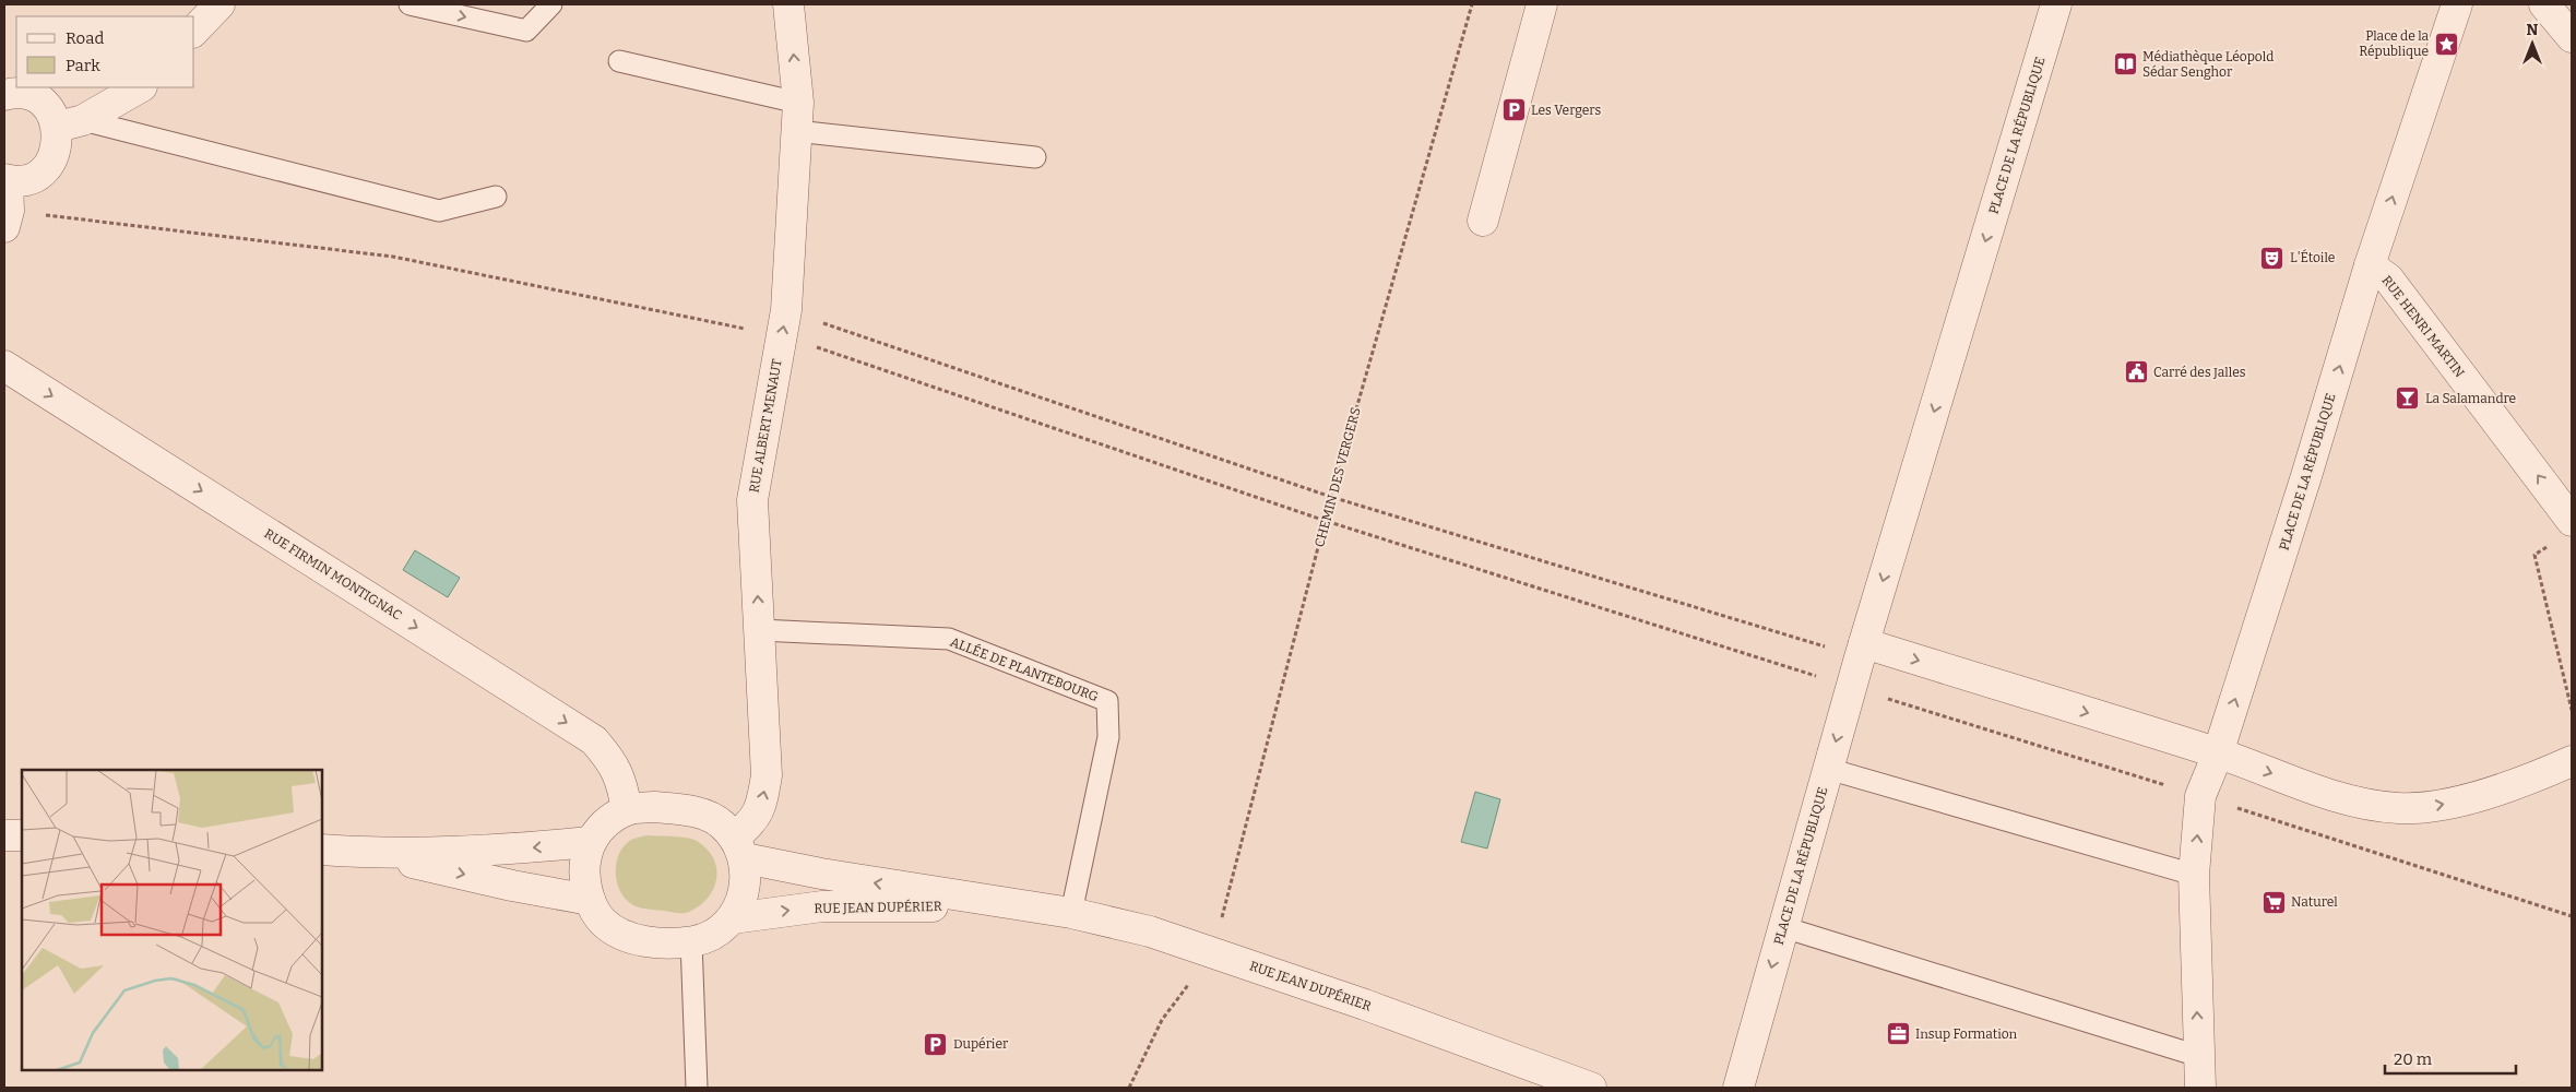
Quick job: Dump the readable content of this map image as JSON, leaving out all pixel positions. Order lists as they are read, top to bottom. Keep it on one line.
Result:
{"streets":{"street":["PLACE DE LA RÉPUBLIQUE","RUE HENRI MARTIN","RUE ALBERT MENAUT","RUE FIRMIN MONTIGNAC","RUE JEAN DUPÉRIER"],"lane":["ALLÉE DE PLANTEBOURG"],"path":["CHEMIN DES VERGERS"]},"crossings":[["PLACE DE LA RÉPUBLIQUE","RUE HENRI MARTIN"],["RUE ALBERT MENAUT","RUE FIRMIN MONTIGNAC"],["RUE ALBERT MENAUT","ALLÉE DE PLANTEBOURG"],["RUE ALBERT MENAUT","RUE JEAN DUPÉRIER"],["CHEMIN DES VERGERS","RUE JEAN DUPÉRIER"],["RUE FIRMIN MONTIGNAC","RUE JEAN DUPÉRIER"],["ALLÉE DE PLANTEBOURG","RUE JEAN DUPÉRIER"]],"one_way":["RUE HENRI MARTIN","RUE ALBERT MENAUT","RUE FIRMIN MONTIGNAC"],"places":{"place":["Place de la République"],"library":["Médiathèque Léopold Sédar Senghor"],"parking":["Les Vergers","Dupérier"],"theatre":["L'Étoile"],"public building":["Carré des Jalles"],"bar":["La Salamandre"],"supermarket":["Naturel"],"office":["Insup Formation"]},"legend":["Road","Park"],"scale_bar":"20 m","north":"top"}
